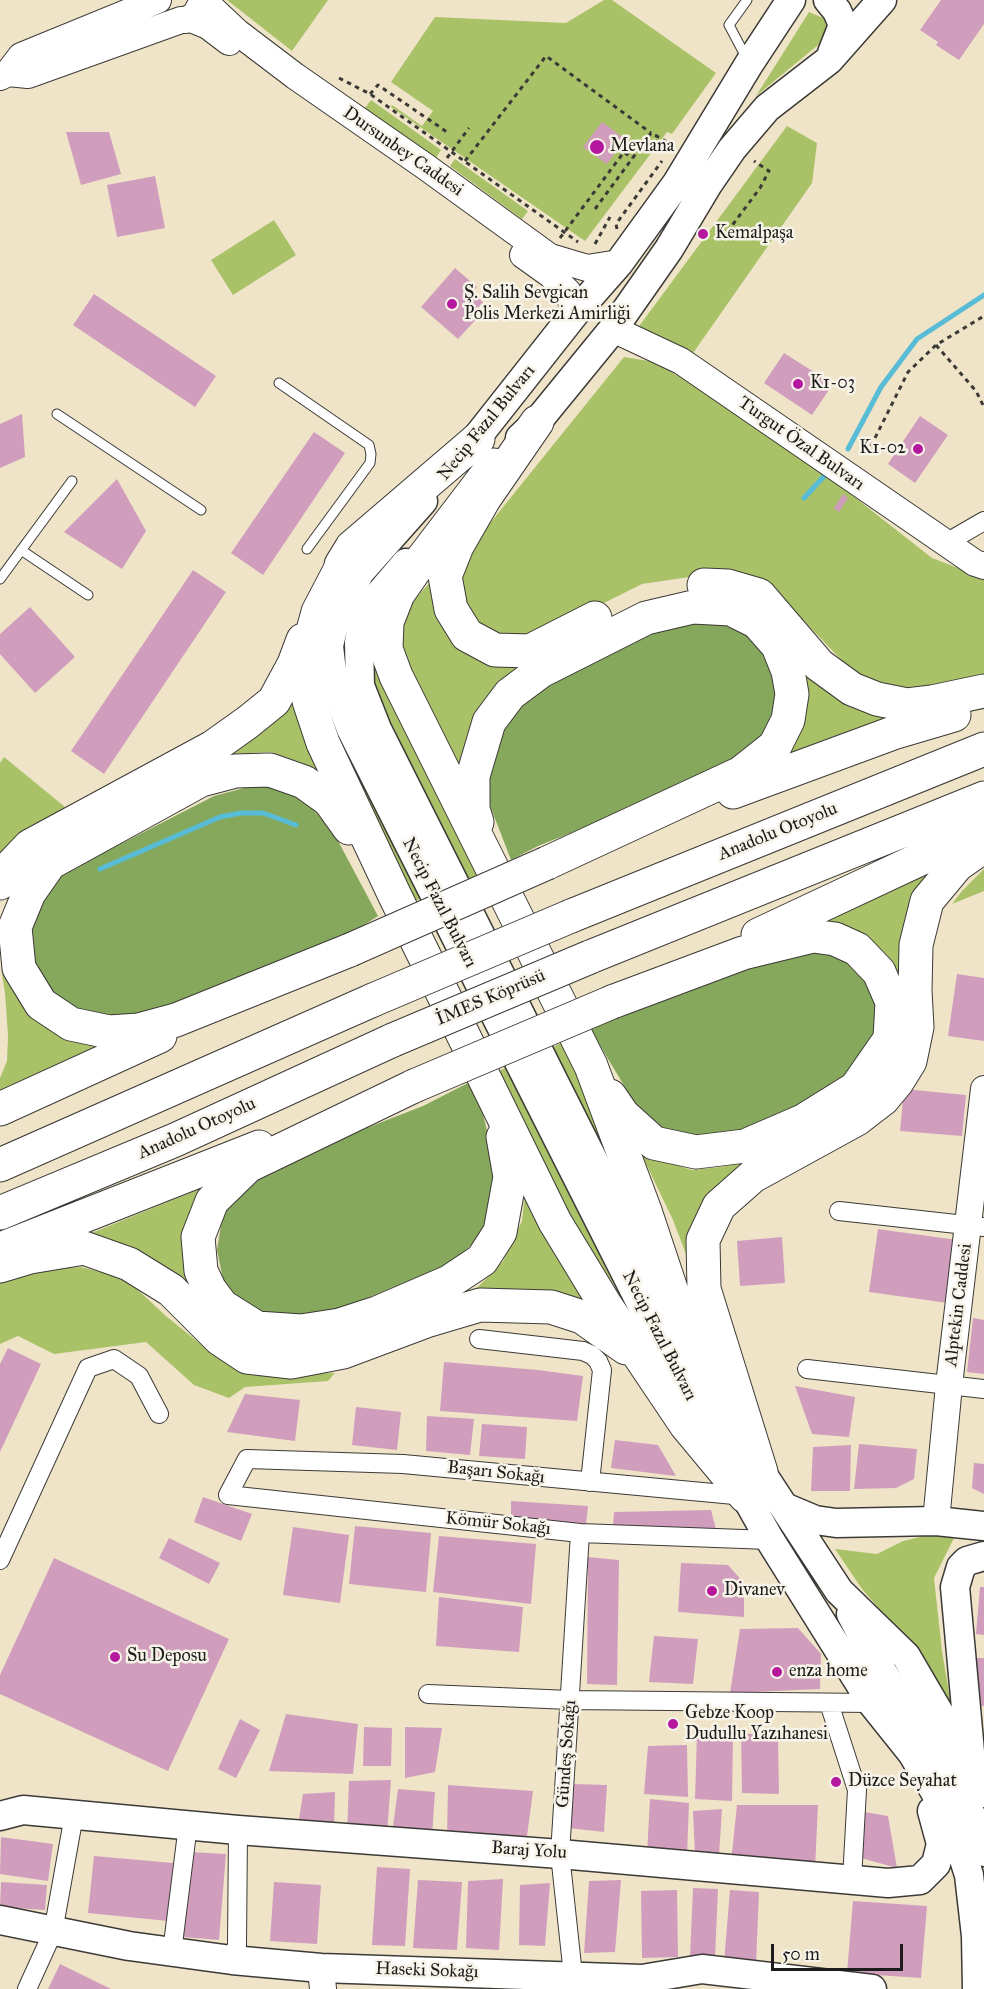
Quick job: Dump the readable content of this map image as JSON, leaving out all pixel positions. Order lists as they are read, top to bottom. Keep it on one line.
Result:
{"streets":{"highway":["Anadolu Otoyolu","İMES Köprüsü"],"main road":["Dursunbey Caddesi","Necip Fazıl Bulvarı","Turgut Özal Bulvarı","Alptekin Caddesi","Baraj Yolu","Haseki Sokağı"],"street":["Başarı Sokağı","Kömür Sokağı","Gündeş Sokağı"]},"crossings":[["Dursunbey Caddesi","Necip Fazıl Bulvarı"],["Necip Fazıl Bulvarı","Turgut Özal Bulvarı"],["Necip Fazıl Bulvarı","Başarı Sokağı"],["Necip Fazıl Bulvarı","Kömür Sokağı"],["Necip Fazıl Bulvarı","Baraj Yolu"],["Anadolu Otoyolu","İMES Köprüsü"],["Başarı Sokağı","Kömür Sokağı"],["Kömür Sokağı","Gündeş Sokağı"],["Gündeş Sokağı","Baraj Yolu"],["Gündeş Sokağı","Haseki Sokağı"]],"places":["Mevlana","Kemalpaşa","Ş. Salih Sevgican Polis Merkezi Amirliği","K1-03","K1-02","Divanev","Su Deposu","enza home","Gebze Koop Dudullu Yazıhanesi","Düzce Seyahat"],"scale_bar":"50 m"}
